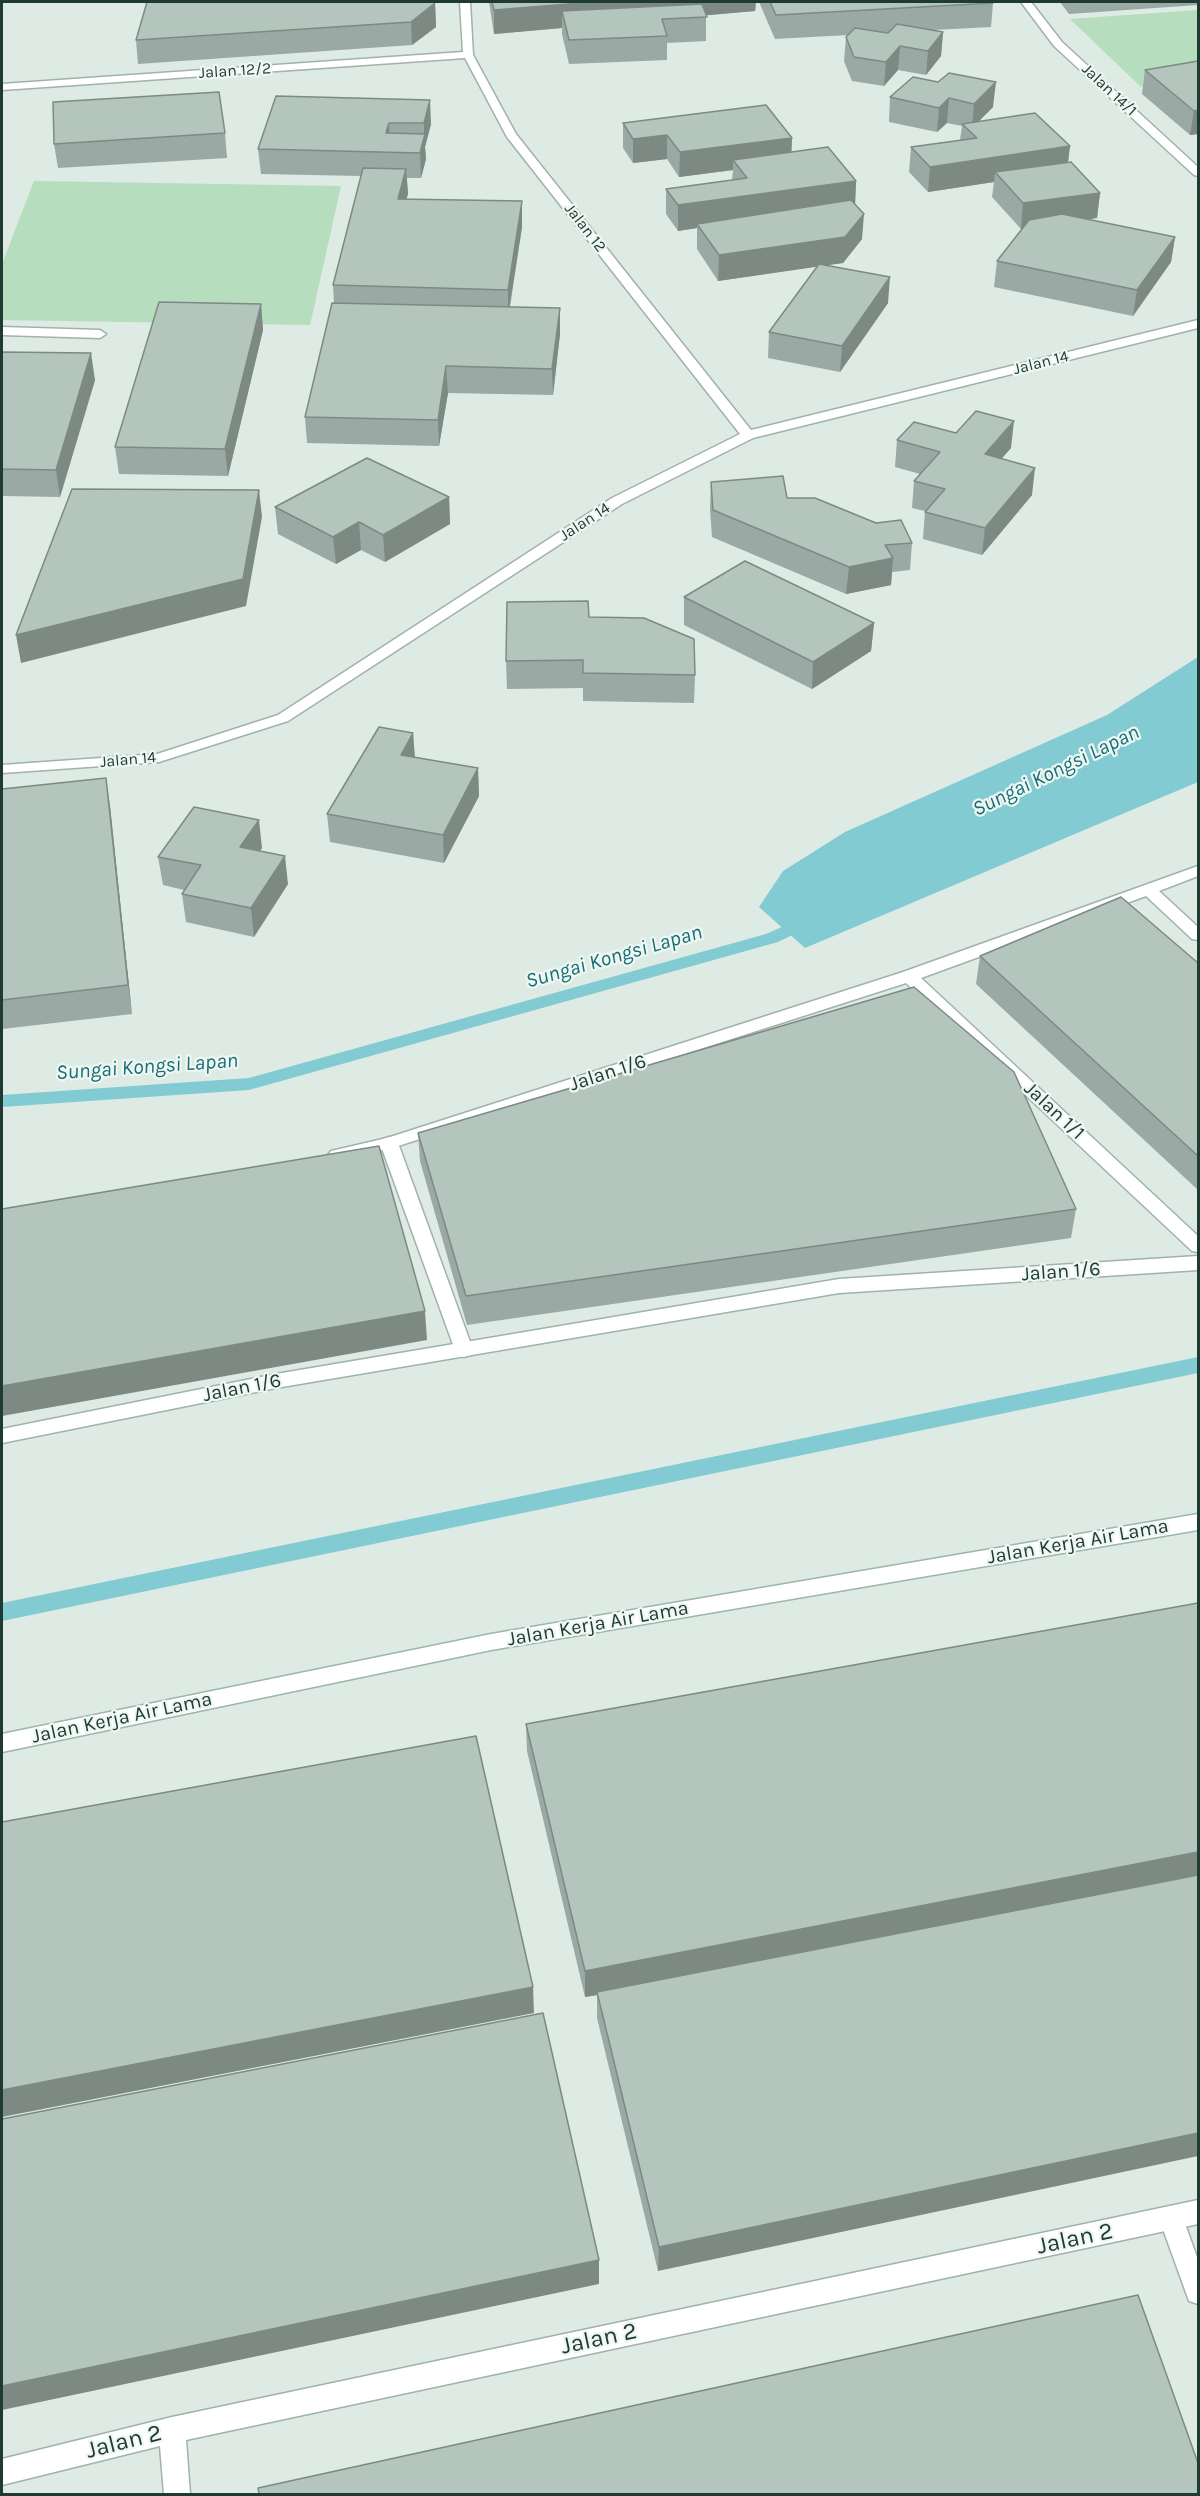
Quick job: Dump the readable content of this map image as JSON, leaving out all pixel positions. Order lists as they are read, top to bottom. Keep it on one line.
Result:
{"streets":{"street":["Jalan 12/2","Jalan 14/1","Jalan 12","Jalan 14","Jalan 1/6","Jalan 1/1","Jalan Kerja Air Lama","Jalan 2"]},"crossings":[["Jalan 12/2","Jalan 12"],["Jalan 12","Jalan 14"],["Jalan 1/6","Jalan 1/1"]],"water":["Sungai Kongsi Lapan"]}
